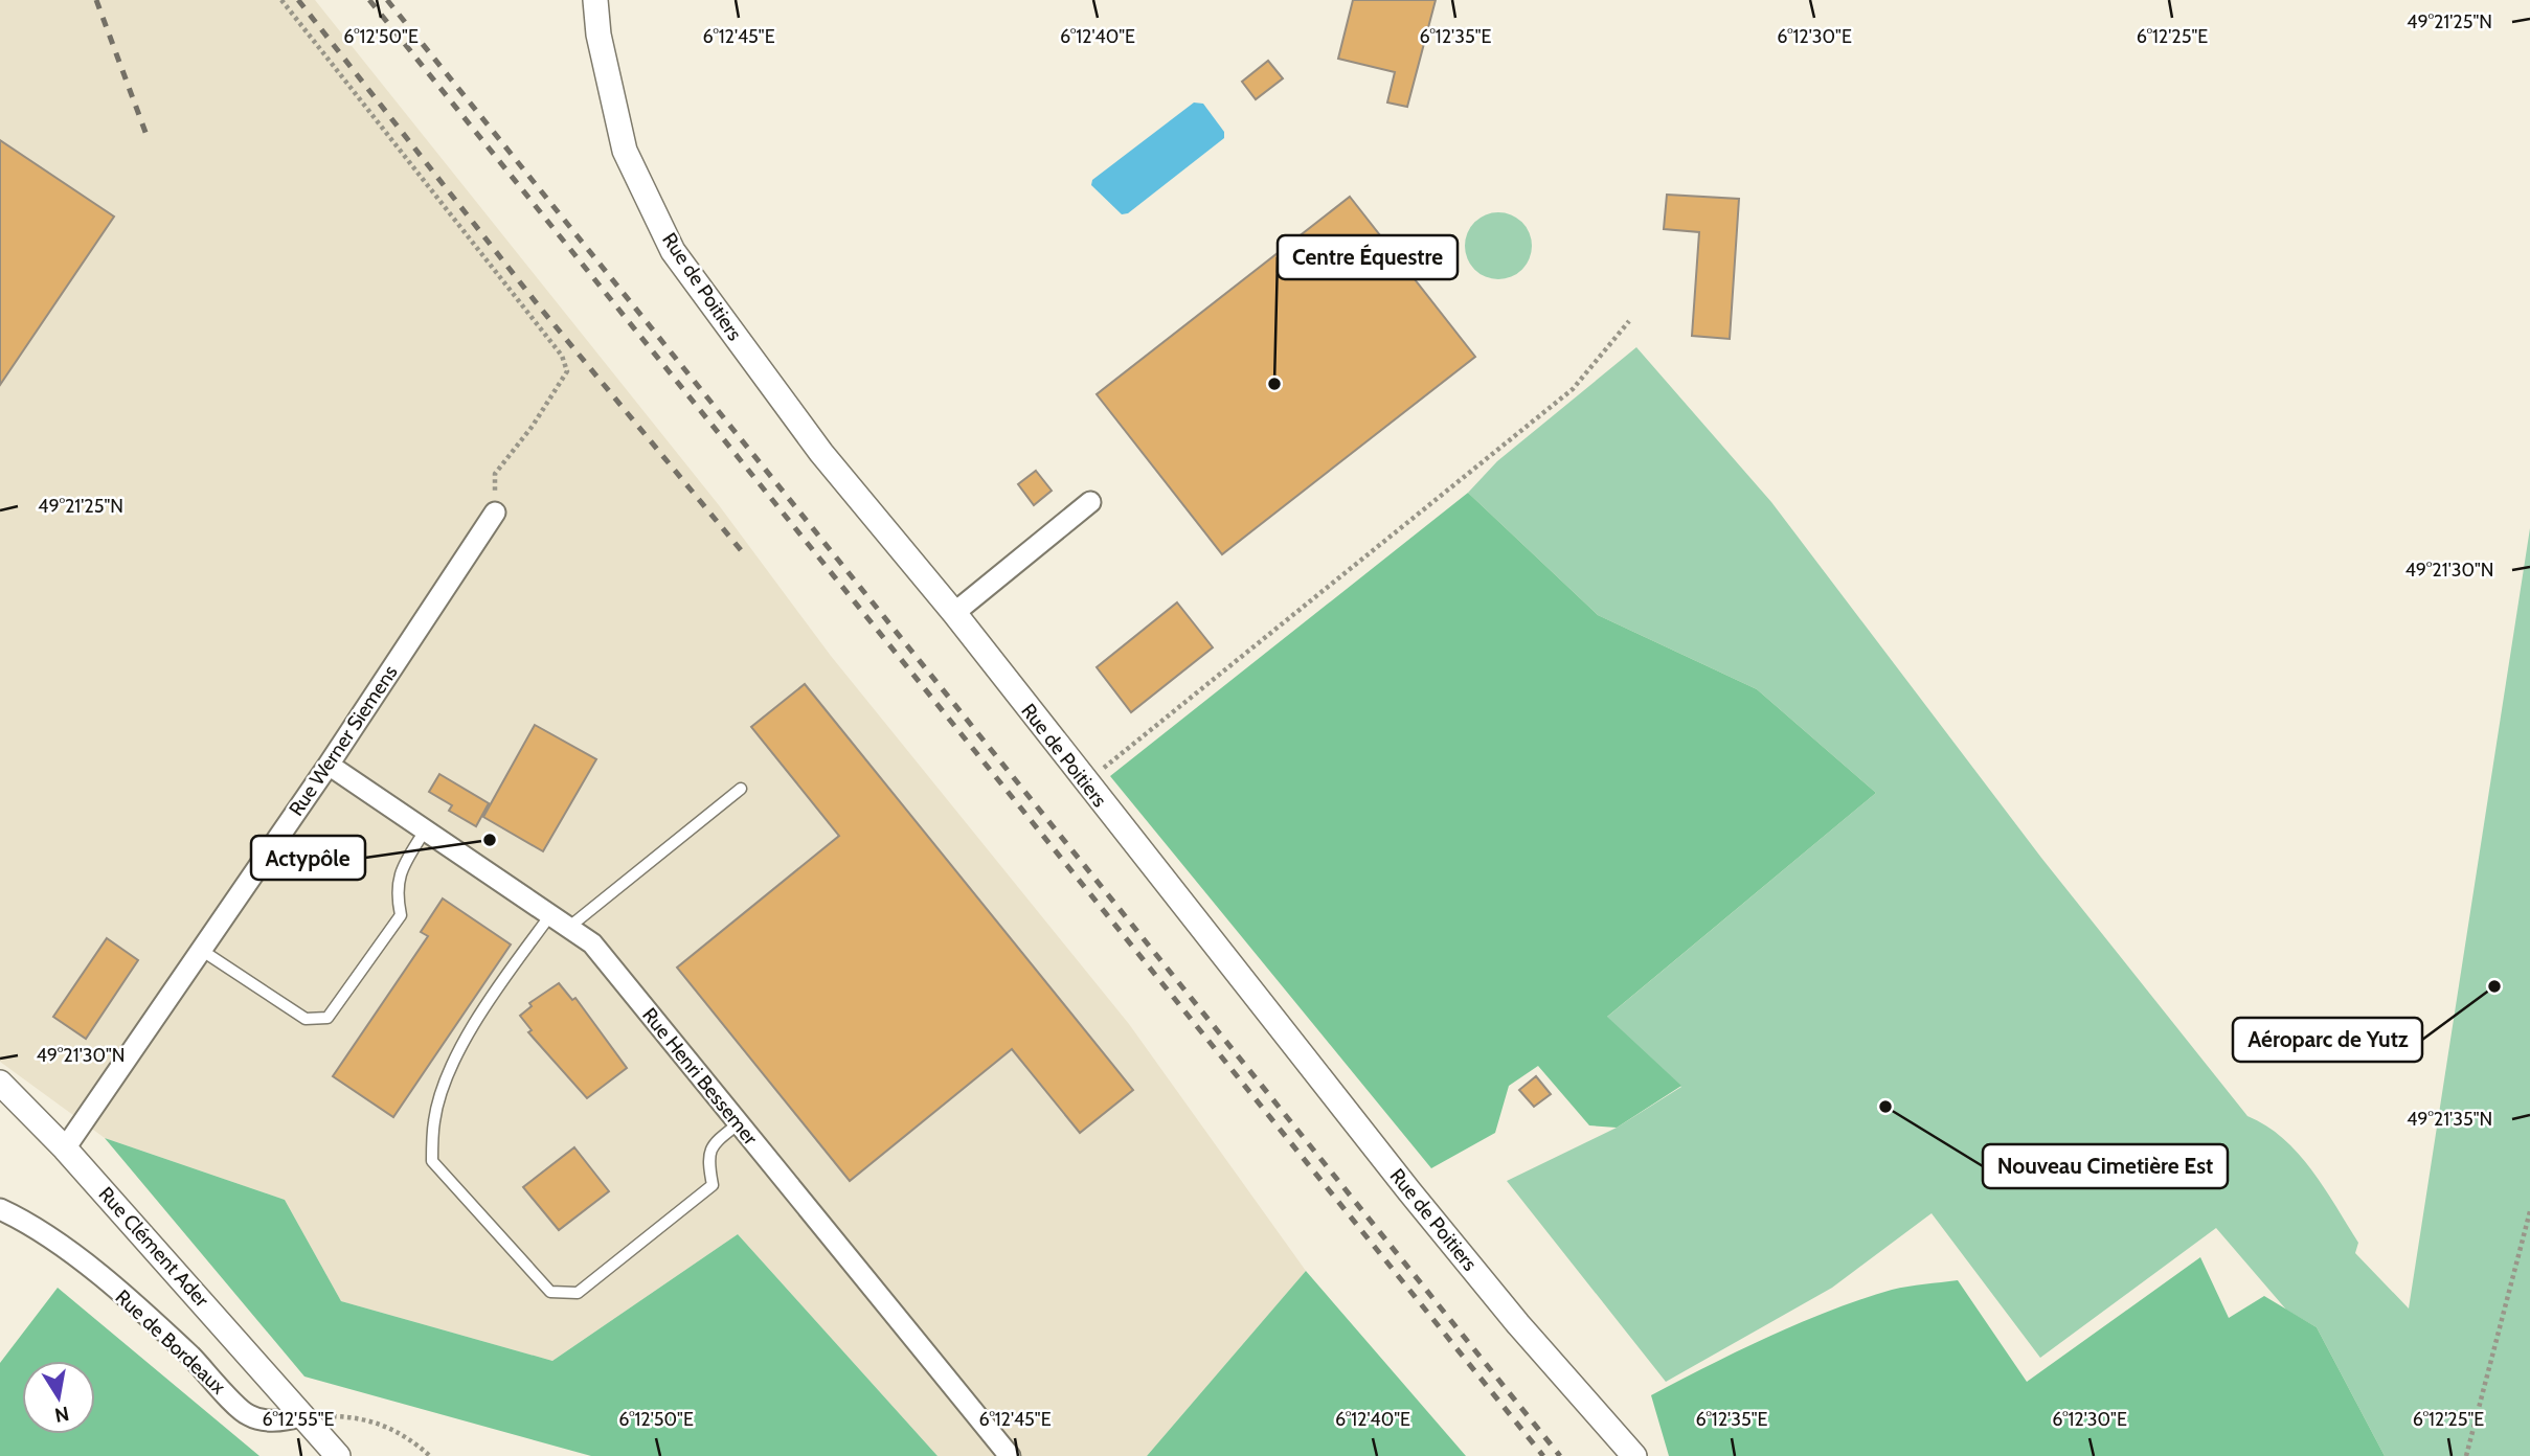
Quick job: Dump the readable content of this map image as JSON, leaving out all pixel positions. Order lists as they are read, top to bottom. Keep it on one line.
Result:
{"streets":{"street":["Rue de Poitiers","Rue Werner Siemens","Rue Henri Bessemer","Rue Clément Ader","Rue de Bordeaux"]},"crossings":[["Rue Werner Siemens","Rue Henri Bessemer"],["Rue Werner Siemens","Rue Clément Ader"],["Rue Clément Ader","Rue de Bordeaux"]],"places":["Centre Équestre","Actypôle","Aéroparc de Yutz","Nouveau Cimetière Est"],"north":"bottom","coordinates":["49°21'25\"N","6°12'50\"E","6°12'45\"E","6°12'40\"E","6°12'35\"E","6°12'30\"E","6°12'25\"E","49°21'30\"N","49°21'35\"N","6°12'55\"E"]}
